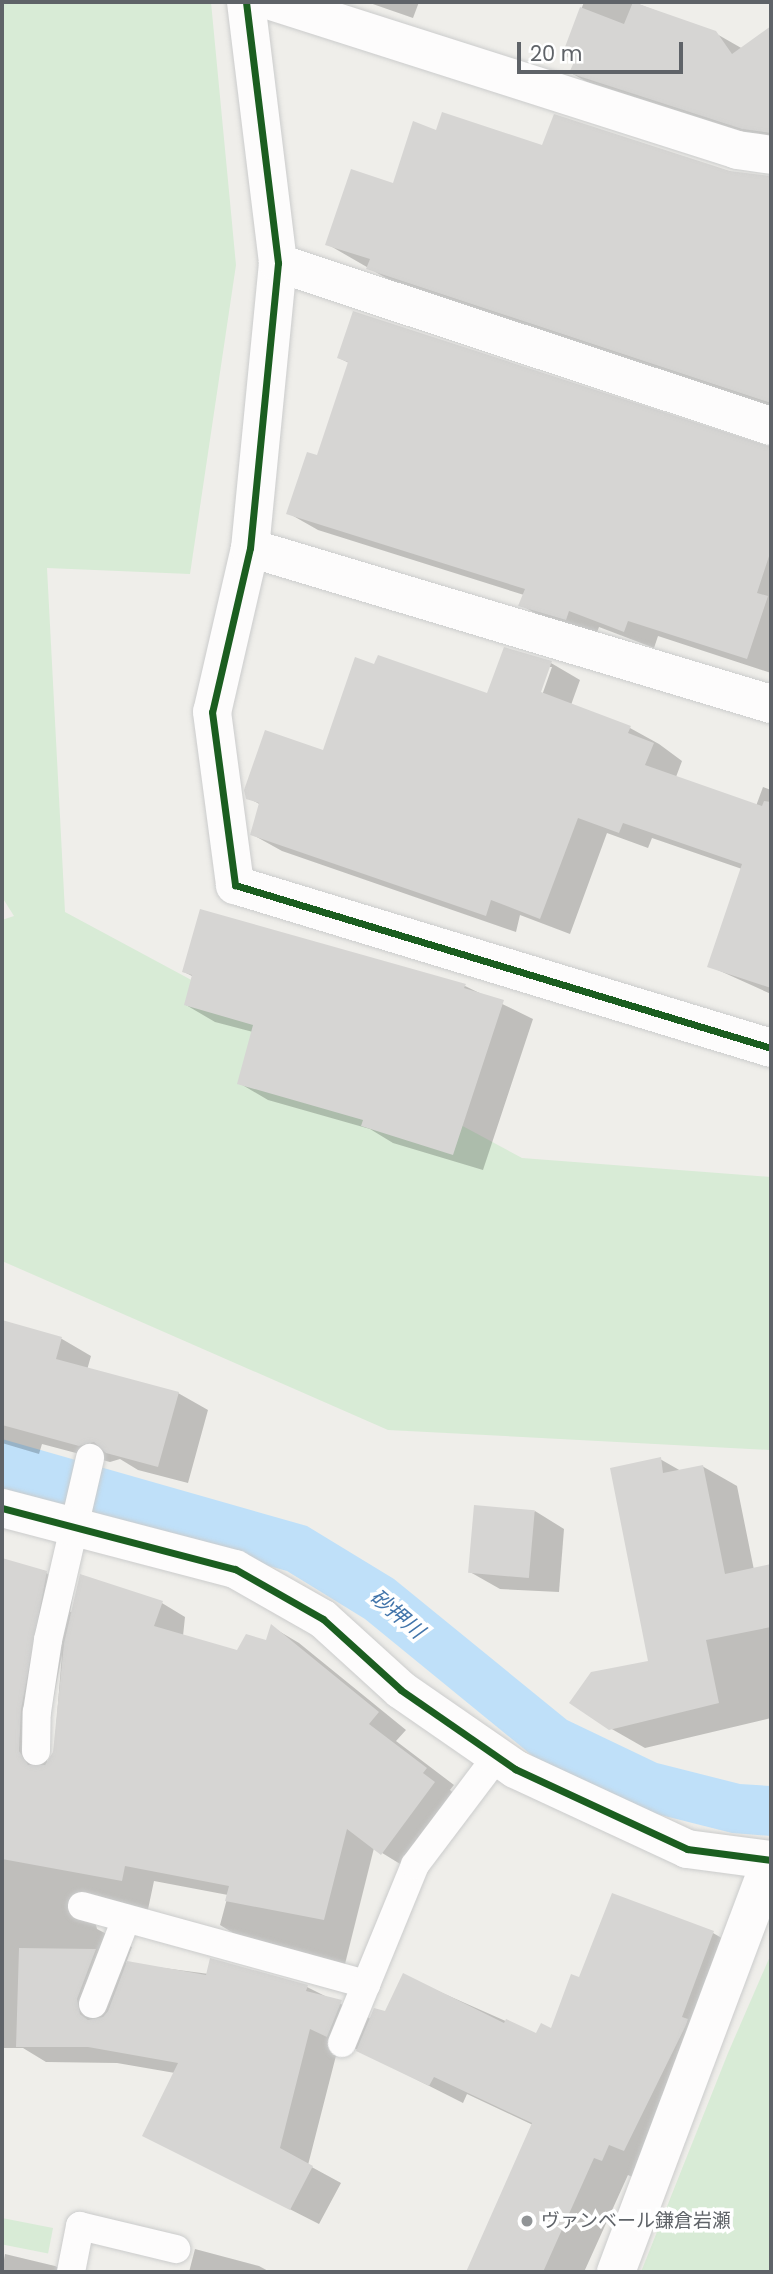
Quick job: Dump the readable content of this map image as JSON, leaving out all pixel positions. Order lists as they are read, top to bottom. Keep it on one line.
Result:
{"water":["砂押川"],"places":["ヴァンベール鎌倉岩瀬"],"scale_bar":"20 m"}
